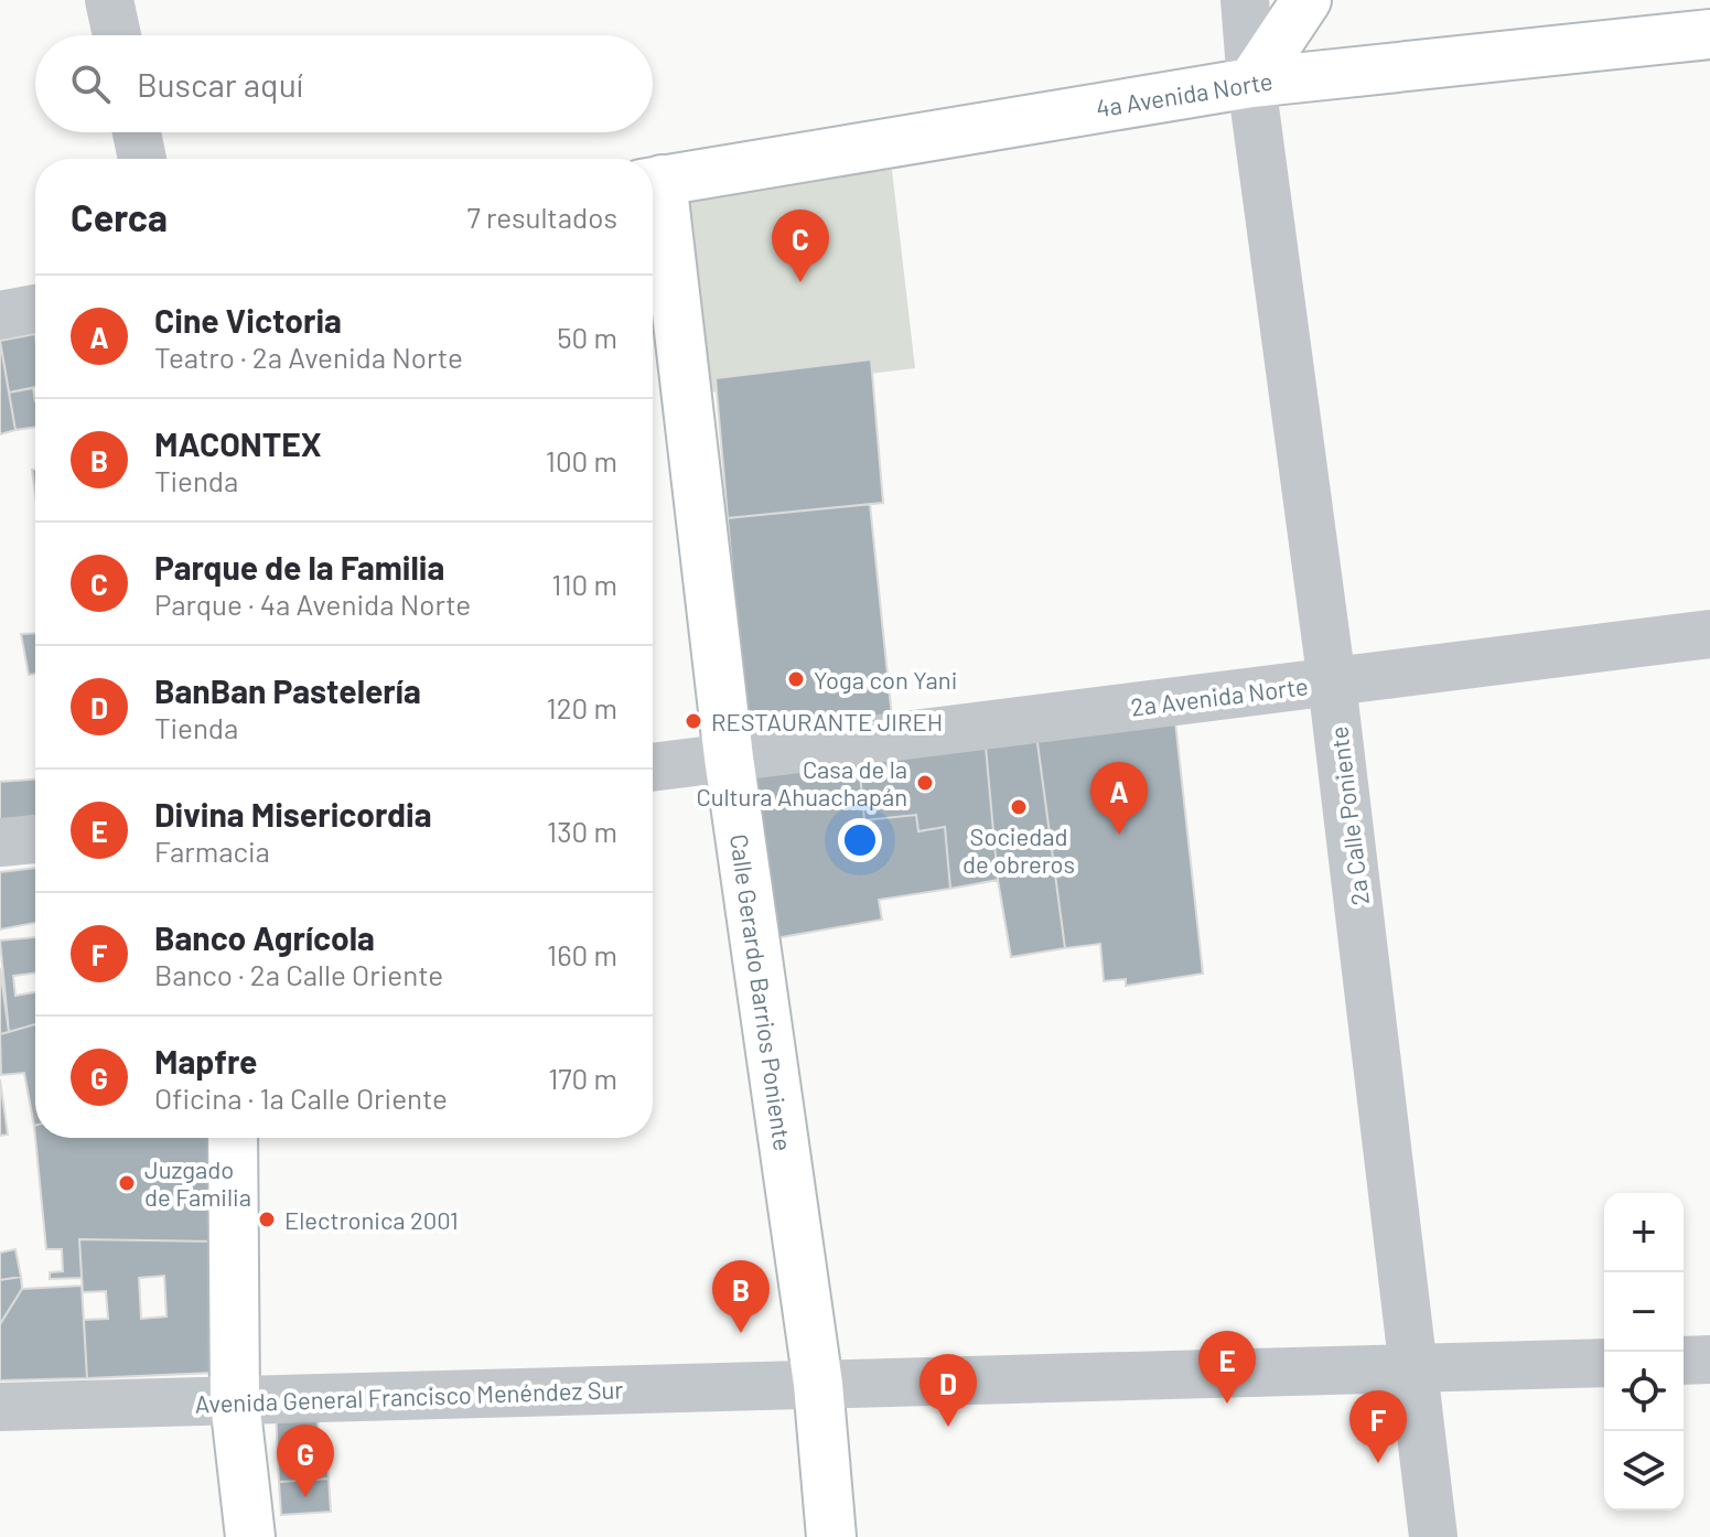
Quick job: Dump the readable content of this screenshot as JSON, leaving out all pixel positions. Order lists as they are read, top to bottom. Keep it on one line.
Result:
{"streets":{"main road":["4a Avenida Norte","Calle Gerardo Barrios Poniente"],"street":["2a Avenida Norte","2a Calle Poniente","Avenida General Francisco Menéndez Sur"]},"crossings":[["4a Avenida Norte","2a Calle Poniente"],["2a Avenida Norte","2a Calle Poniente"],["2a Avenida Norte","Calle Gerardo Barrios Poniente"],["2a Calle Poniente","Avenida General Francisco Menéndez Sur"],["Calle Gerardo Barrios Poniente","Avenida General Francisco Menéndez Sur"]],"places":["Yoga con Yani","RESTAURANTE JIREH","Casa de la Cultura Ahuachapán","Sociedad de obreros","Juzgado de Familia","Electronica 2001"],"page":{"search":"Buscar aquí","heading":["Cerca","7 resultados"],"pins":["C","A","B","E","D","F","G"],"list":[{"mark":"A","name":"Cine Victoria","note":"Teatro · 2a Avenida Norte","value":"50 m"},{"mark":"B","name":"MACONTEX","note":"Tienda","value":"100 m"},{"mark":"C","name":"Parque de la Familia","note":"Parque · 4a Avenida Norte","value":"110 m"},{"mark":"D","name":"BanBan Pastelería","note":"Tienda","value":"120 m"},{"mark":"E","name":"Divina Misericordia","note":"Farmacia","value":"130 m"},{"mark":"F","name":"Banco Agrícola","note":"Banco · 2a Calle Oriente","value":"160 m"},{"mark":"G","name":"Mapfre","note":"Oficina · 1a Calle Oriente","value":"170 m"}],"map_buttons":["+","−"]}}
